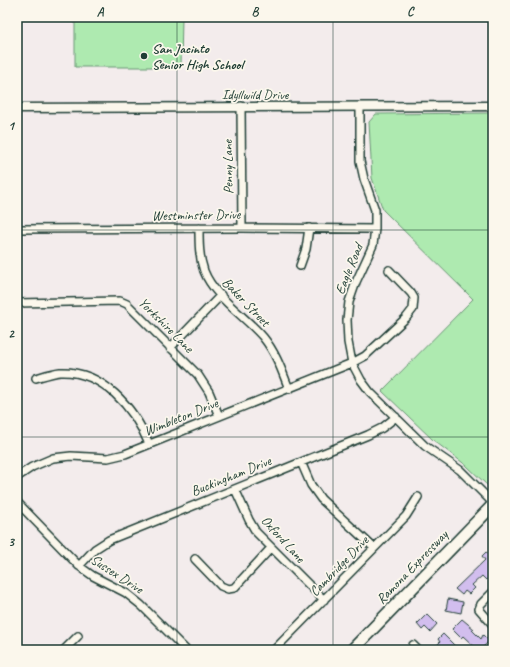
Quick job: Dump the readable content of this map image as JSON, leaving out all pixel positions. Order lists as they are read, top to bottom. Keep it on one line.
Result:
{"streets":{"main road":["Ramona Expressway"],"street":["Idyllwild Drive","Penny Lane","Westminster Drive","Eagle Road","Baker Street","Yorkshire Lane","Wimbleton Drive","Buckingham Drive","Oxford Lane","Cambridge Drive","Sussex Drive"]},"crossings":[["Idyllwild Drive","Penny Lane"],["Idyllwild Drive","Eagle Road"],["Penny Lane","Westminster Drive"],["Westminster Drive","Eagle Road"],["Westminster Drive","Baker Street"],["Eagle Road","Wimbleton Drive"],["Eagle Road","Buckingham Drive"],["Eagle Road","Ramona Expressway"],["Baker Street","Wimbleton Drive"],["Yorkshire Lane","Wimbleton Drive"],["Buckingham Drive","Oxford Lane"],["Buckingham Drive","Sussex Drive"],["Oxford Lane","Cambridge Drive"]],"places":["San Jacinto Senior High School"],"grid":{"columns":["A","B","C"],"rows":["1","2","3"]}}
